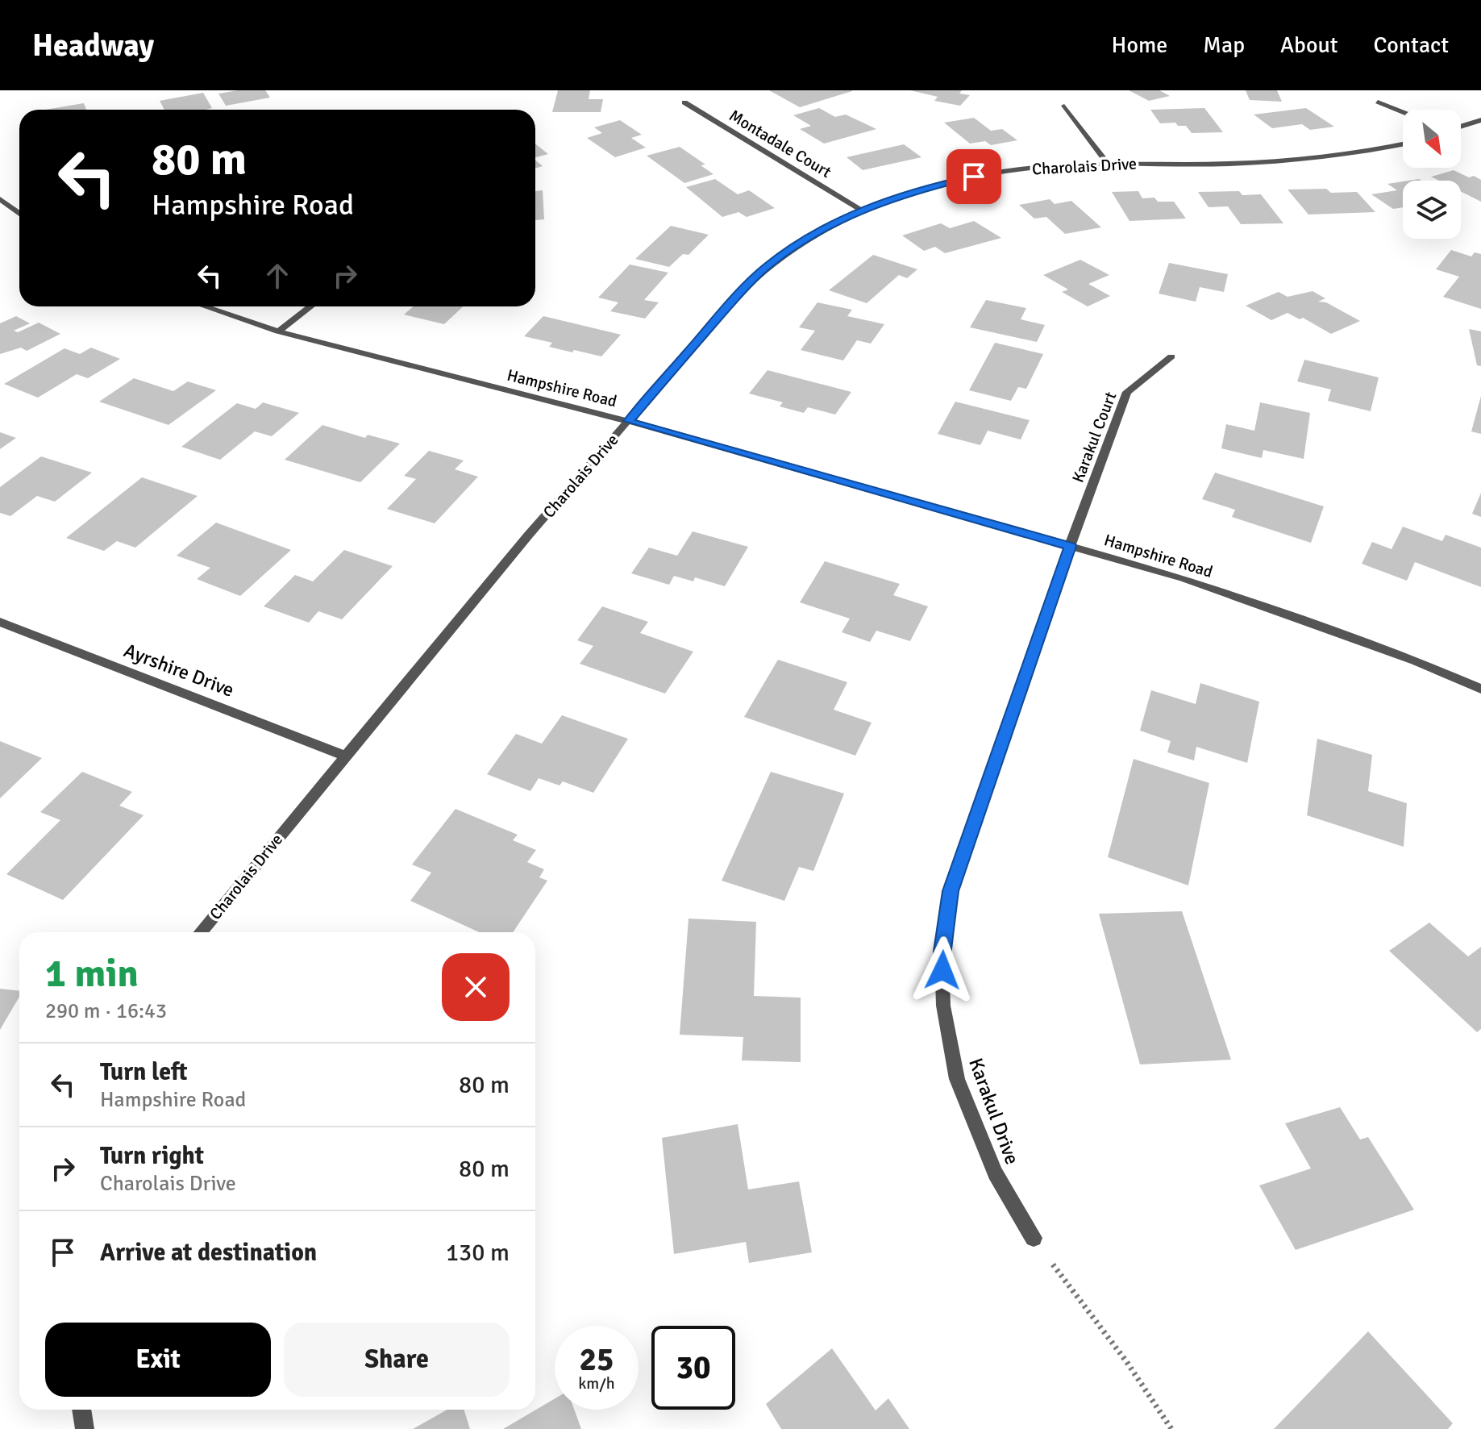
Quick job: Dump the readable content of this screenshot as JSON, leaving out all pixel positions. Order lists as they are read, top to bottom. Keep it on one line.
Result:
{"streets":{"street":["Montadale Court","Charolais Drive","Hampshire Road","Karakul Court","Ayrshire Drive","Karakul Drive"]},"crossings":[["Montadale Court","Charolais Drive"],["Charolais Drive","Hampshire Road"],["Charolais Drive","Ayrshire Drive"],["Hampshire Road","Karakul Court"],["Hampshire Road","Karakul Drive"],["Karakul Court","Karakul Drive"]],"north":"bottom right","page":{"header":"Headway","nav":["Home","Map","About","Contact"],"turn":["80 m","Hampshire Road"],"heading":["1 min","290 m · 16:43"],"list":[{"name":"Turn left","note":"Hampshire Road","value":"80 m"},{"name":"Turn right","note":"Charolais Drive","value":"80 m"},{"name":"Arrive at destination","value":"130 m"}],"buttons":["Exit","Share"],"speed":"25 km/h","limit":"30"}}
